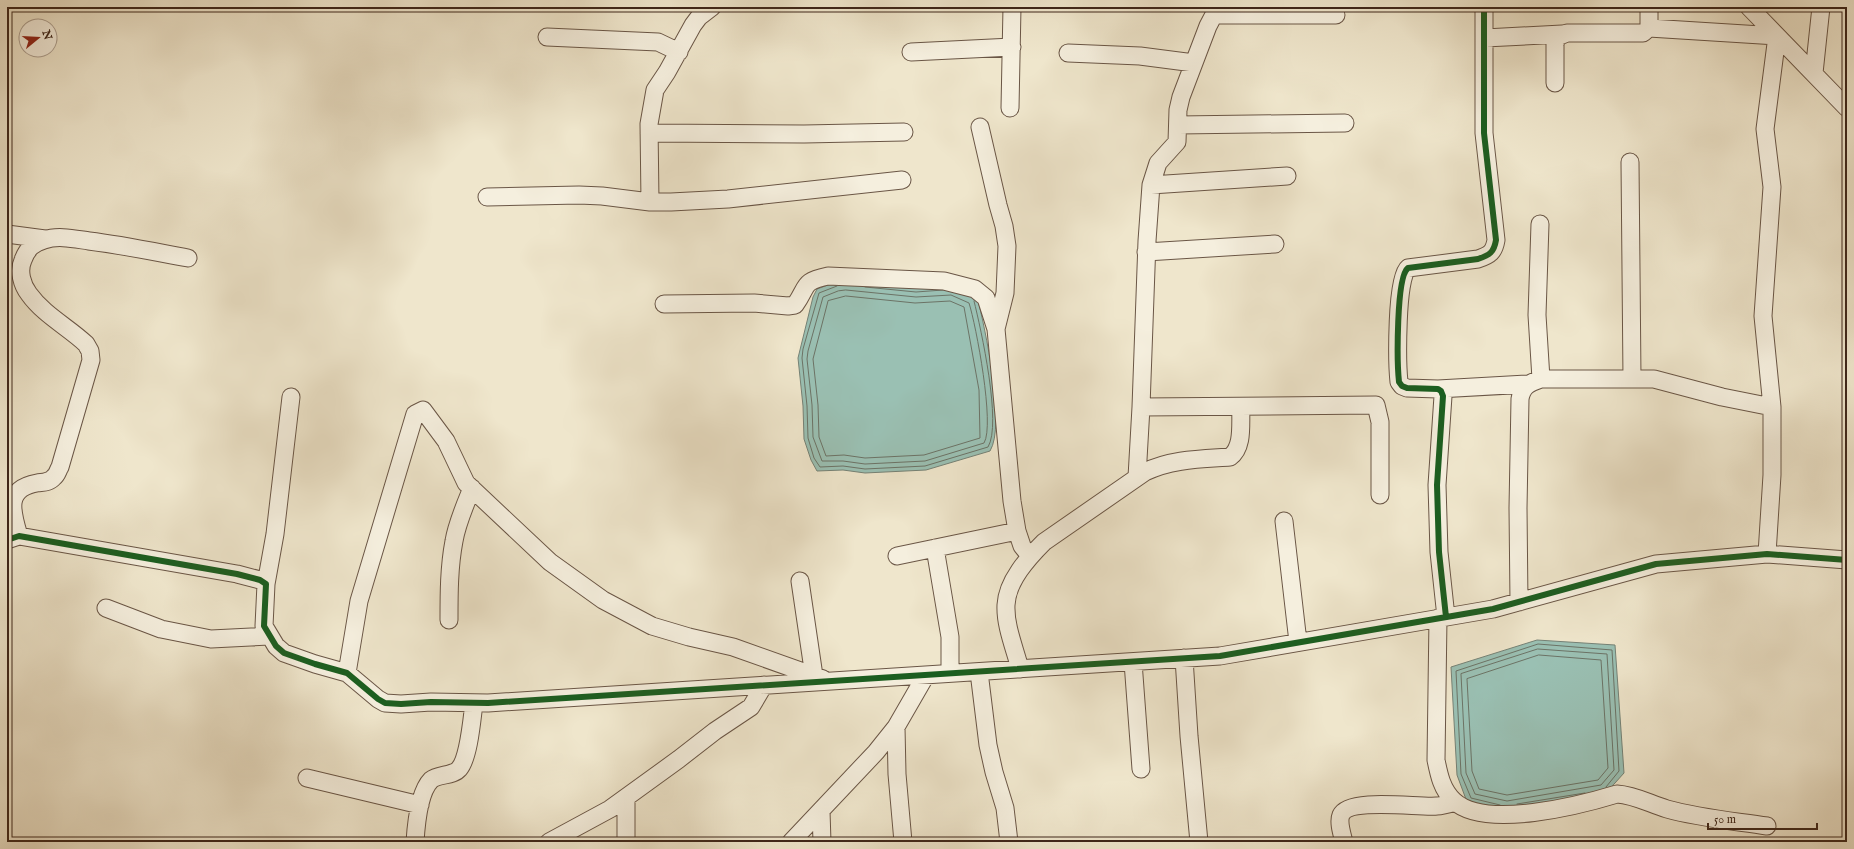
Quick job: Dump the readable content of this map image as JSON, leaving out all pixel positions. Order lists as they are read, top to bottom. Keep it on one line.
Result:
{"scale_bar":"50 m","north":"right"}
